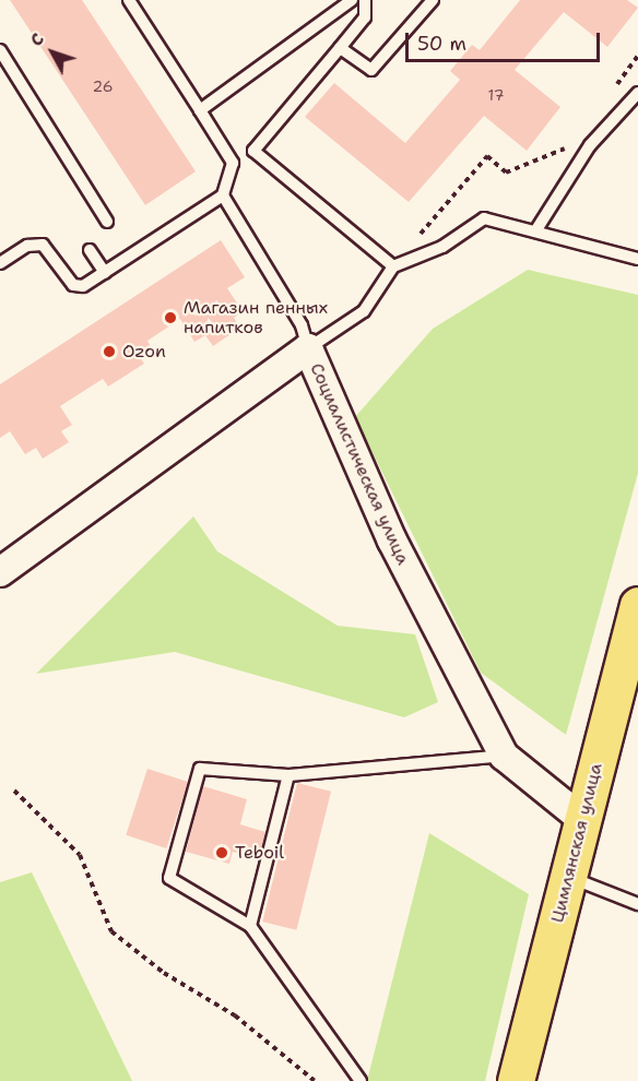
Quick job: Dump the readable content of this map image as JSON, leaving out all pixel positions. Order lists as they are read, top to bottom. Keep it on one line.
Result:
{"streets":{"main road":["Цимлянская улица"],"street":["Социалистическая улица"]},"crossings":[["Социалистическая улица","Цимлянская улица"]],"places":["Магазин пенных напитков","Ozon","Teboil"],"house_numbers":["26","17"],"scale_bar":"50 m","north":"top left"}
